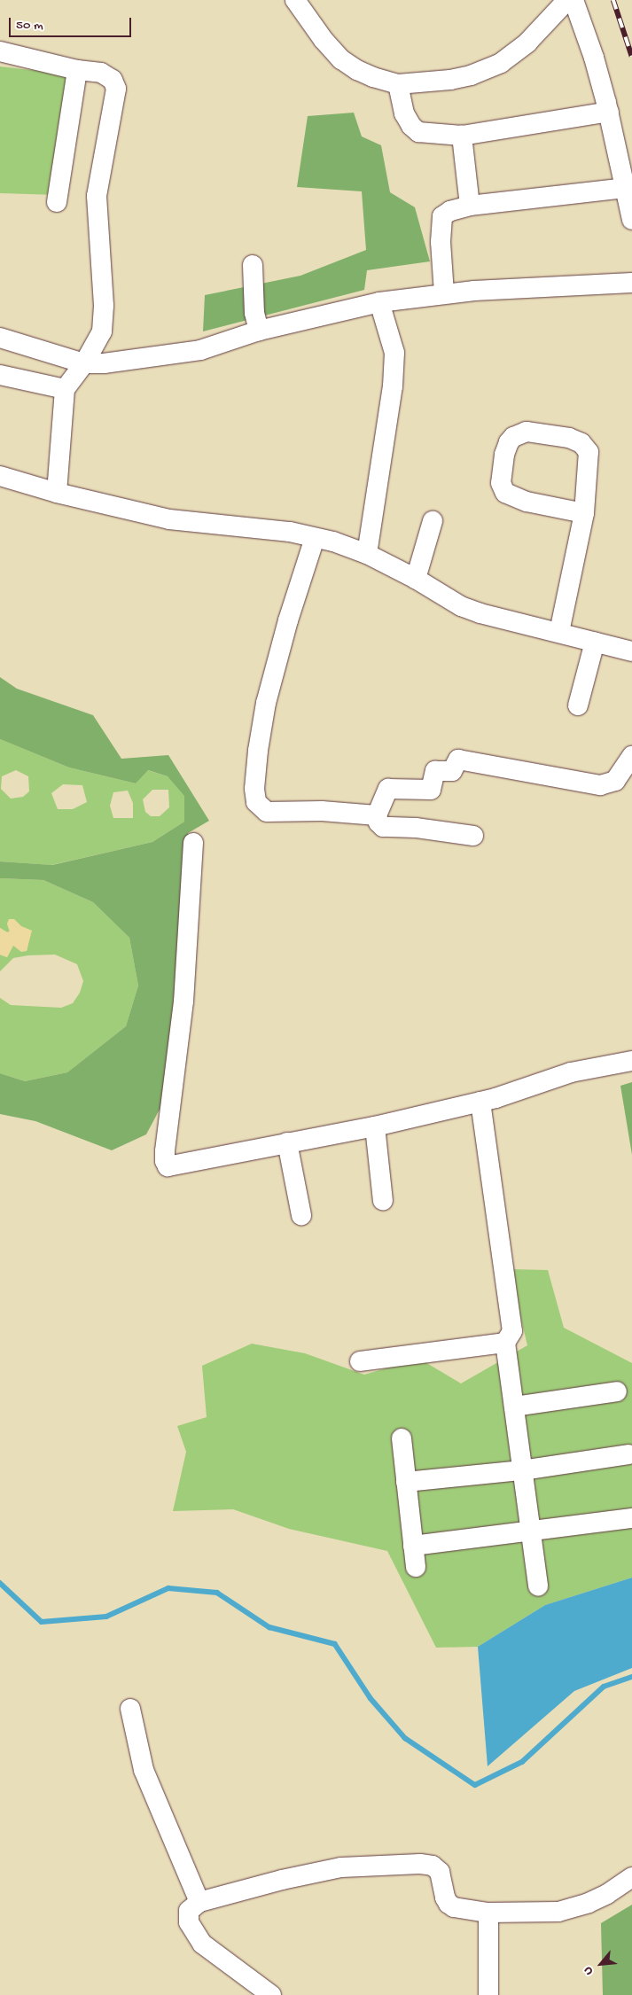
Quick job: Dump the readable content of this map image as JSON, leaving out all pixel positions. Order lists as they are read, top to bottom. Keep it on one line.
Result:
{"scale_bar":"50 m","north":"bottom left"}
